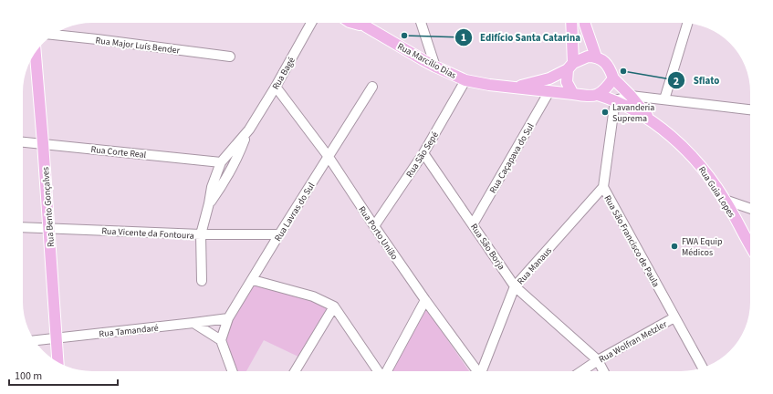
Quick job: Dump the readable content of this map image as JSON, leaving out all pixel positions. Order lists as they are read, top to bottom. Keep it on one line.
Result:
{"streets":{"main road":["Rua Marcílio Dias","Rua Guia Lopes","Rua Bento Gonçalves"],"street":["Rua Major Luís Bender","Rua Bagé","Rua Corte Real","Rua São Sepé","Rua Caçapava do Sul","Rua Lavras do Sul","Rua Vicente da Fontoura","Rua Porto União","Rua São Francisco de Paula","Rua São Borja","Rua Manaus","Rua Tamandaré","Rua Wolfran Metzler"]},"crossings":[["Rua Marcílio Dias","Rua São Sepé"],["Rua Marcílio Dias","Rua Caçapava do Sul"],["Rua Marcílio Dias","Rua Guia Lopes"],["Rua Bagé","Rua Corte Real"],["Rua Bagé","Rua Vicente da Fontoura"],["Rua Bagé","Rua Porto União"],["Rua Corte Real","Rua Bento Gonçalves"],["Rua São Sepé","Rua Porto União"],["Rua São Sepé","Rua São Borja"],["Rua Caçapava do Sul","Rua São Borja"],["Rua Guia Lopes","Rua São Francisco de Paula"],["Rua Bento Gonçalves","Rua Vicente da Fontoura"],["Rua Bento Gonçalves","Rua Tamandaré"],["Rua Lavras do Sul","Rua Vicente da Fontoura"],["Rua Lavras do Sul","Rua Porto União"],["Rua Lavras do Sul","Rua Tamandaré"],["Rua São Francisco de Paula","Rua Manaus"],["Rua São Francisco de Paula","Rua Wolfran Metzler"],["Rua São Borja","Rua Manaus"],["Rua São Borja","Rua Wolfran Metzler"]],"places":["Edifício Santa Catarina","Sfiato","Lavanderia Suprema","FWA Equip Médicos"],"scale_bar":"100 m"}
